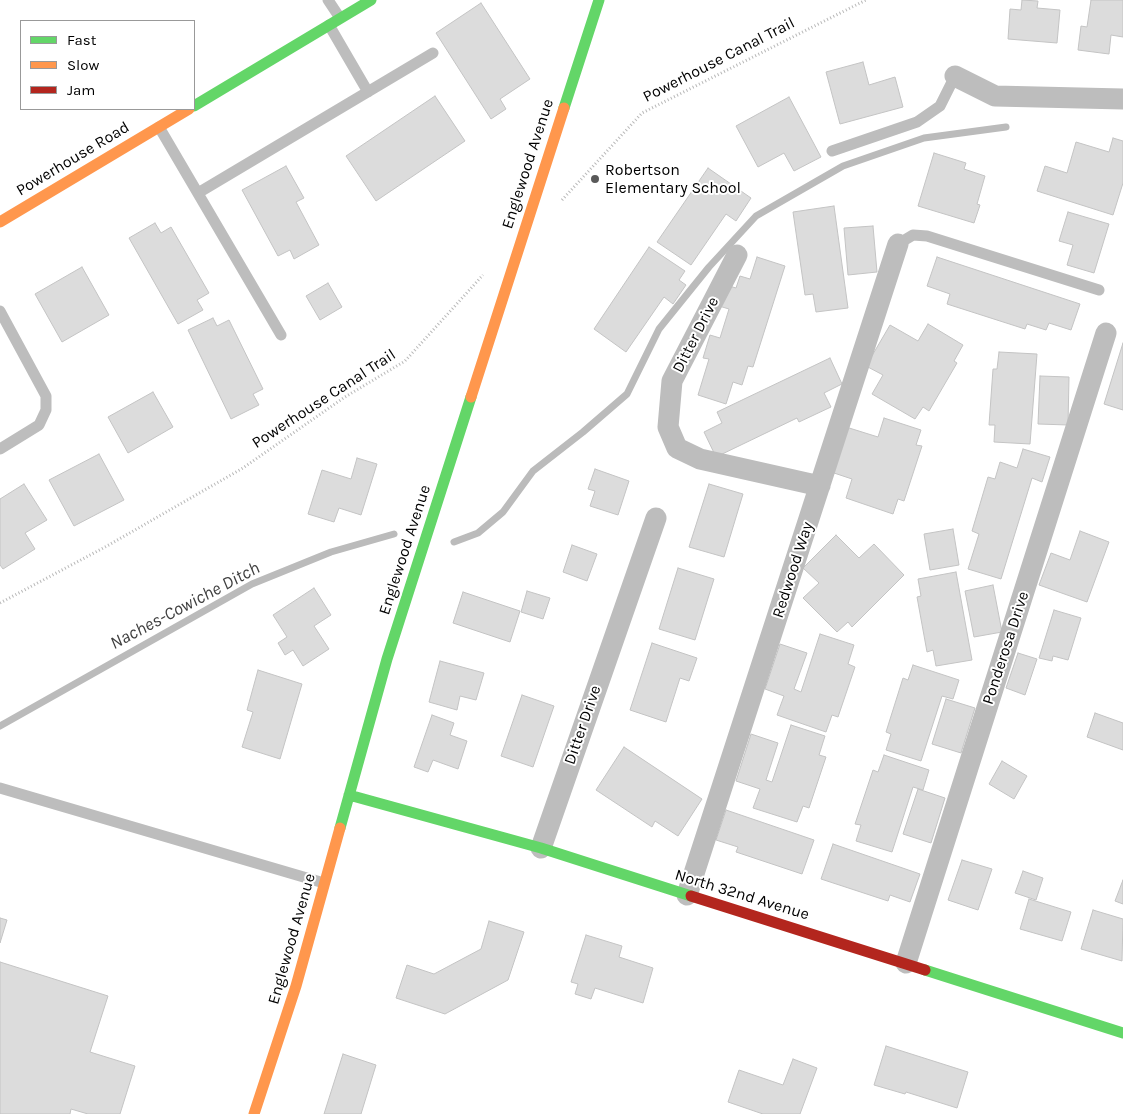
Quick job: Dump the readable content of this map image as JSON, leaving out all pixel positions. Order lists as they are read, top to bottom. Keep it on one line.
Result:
{"streets":{"street":["Powerhouse Road","Englewood Avenue","Ditter Drive","Redwood Way","Ponderosa Drive","North 32nd Avenue"],"path":["Powerhouse Canal Trail"]},"crossings":[["Englewood Avenue","North 32nd Avenue"],["Ditter Drive","Redwood Way"],["Ditter Drive","North 32nd Avenue"],["Redwood Way","North 32nd Avenue"],["Ponderosa Drive","North 32nd Avenue"]],"water":["Naches-Cowiche Ditch"],"places":["Robertson Elementary School"],"legend":["Fast","Slow","Jam"]}
